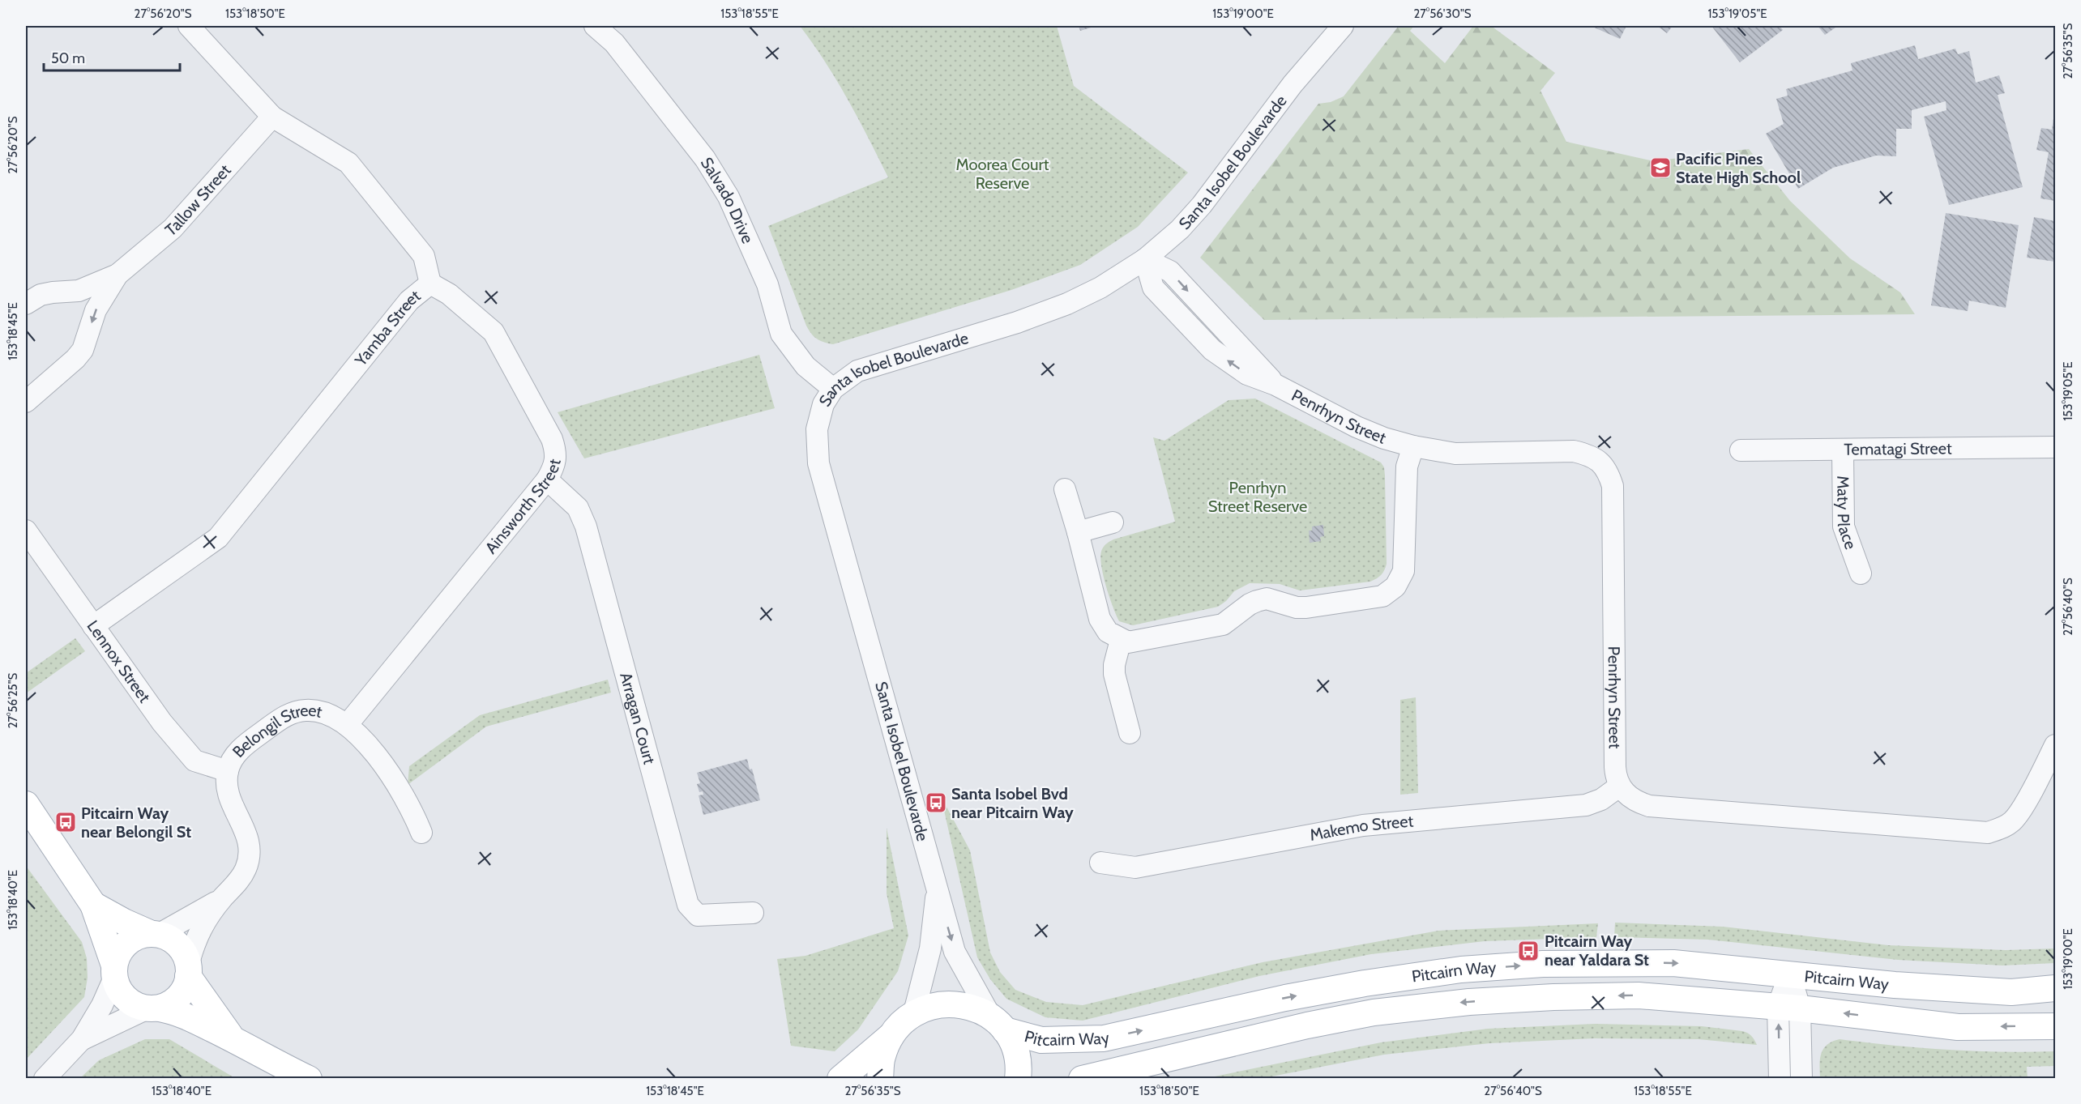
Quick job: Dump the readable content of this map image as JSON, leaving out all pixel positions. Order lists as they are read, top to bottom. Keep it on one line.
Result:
{"streets":{"main road":["Pitcairn Way"],"street":["Santa Isobel Boulevarde","Tallow Street","Salvado Drive","Yamba Street","Penrhyn Street","Tematagi Street","Ainsworth Street","Maty Place","Lennox Street","Arragan Court","Belongil Street","Makemo Street"]},"crossings":[["Santa Isobel Boulevarde","Salvado Drive"],["Santa Isobel Boulevarde","Penrhyn Street"],["Santa Isobel Boulevarde","Pitcairn Way"],["Tallow Street","Yamba Street"],["Yamba Street","Ainsworth Street"],["Yamba Street","Lennox Street"],["Penrhyn Street","Makemo Street"],["Tematagi Street","Maty Place"],["Ainsworth Street","Arragan Court"],["Ainsworth Street","Belongil Street"],["Lennox Street","Belongil Street"]],"parks":["Moorea Court Reserve","Penrhyn Street Reserve"],"places":{"school or university":["Pacific Pines State High School"],"bus stop":["Santa Isobel Bvd near Pitcairn Way","Pitcairn Way near Belongil St","Pitcairn Way near Yaldara St"]},"scale_bar":"50 m","coordinates":["27°56'20\"S","153°18'50\"E","153°18'55\"E","153°19'00\"E","27°56'30\"S","153°19'05\"E","27°56'35\"S","153°18'45\"E","27°56'40\"S","27°56'25\"S","153°18'40\"E"]}
